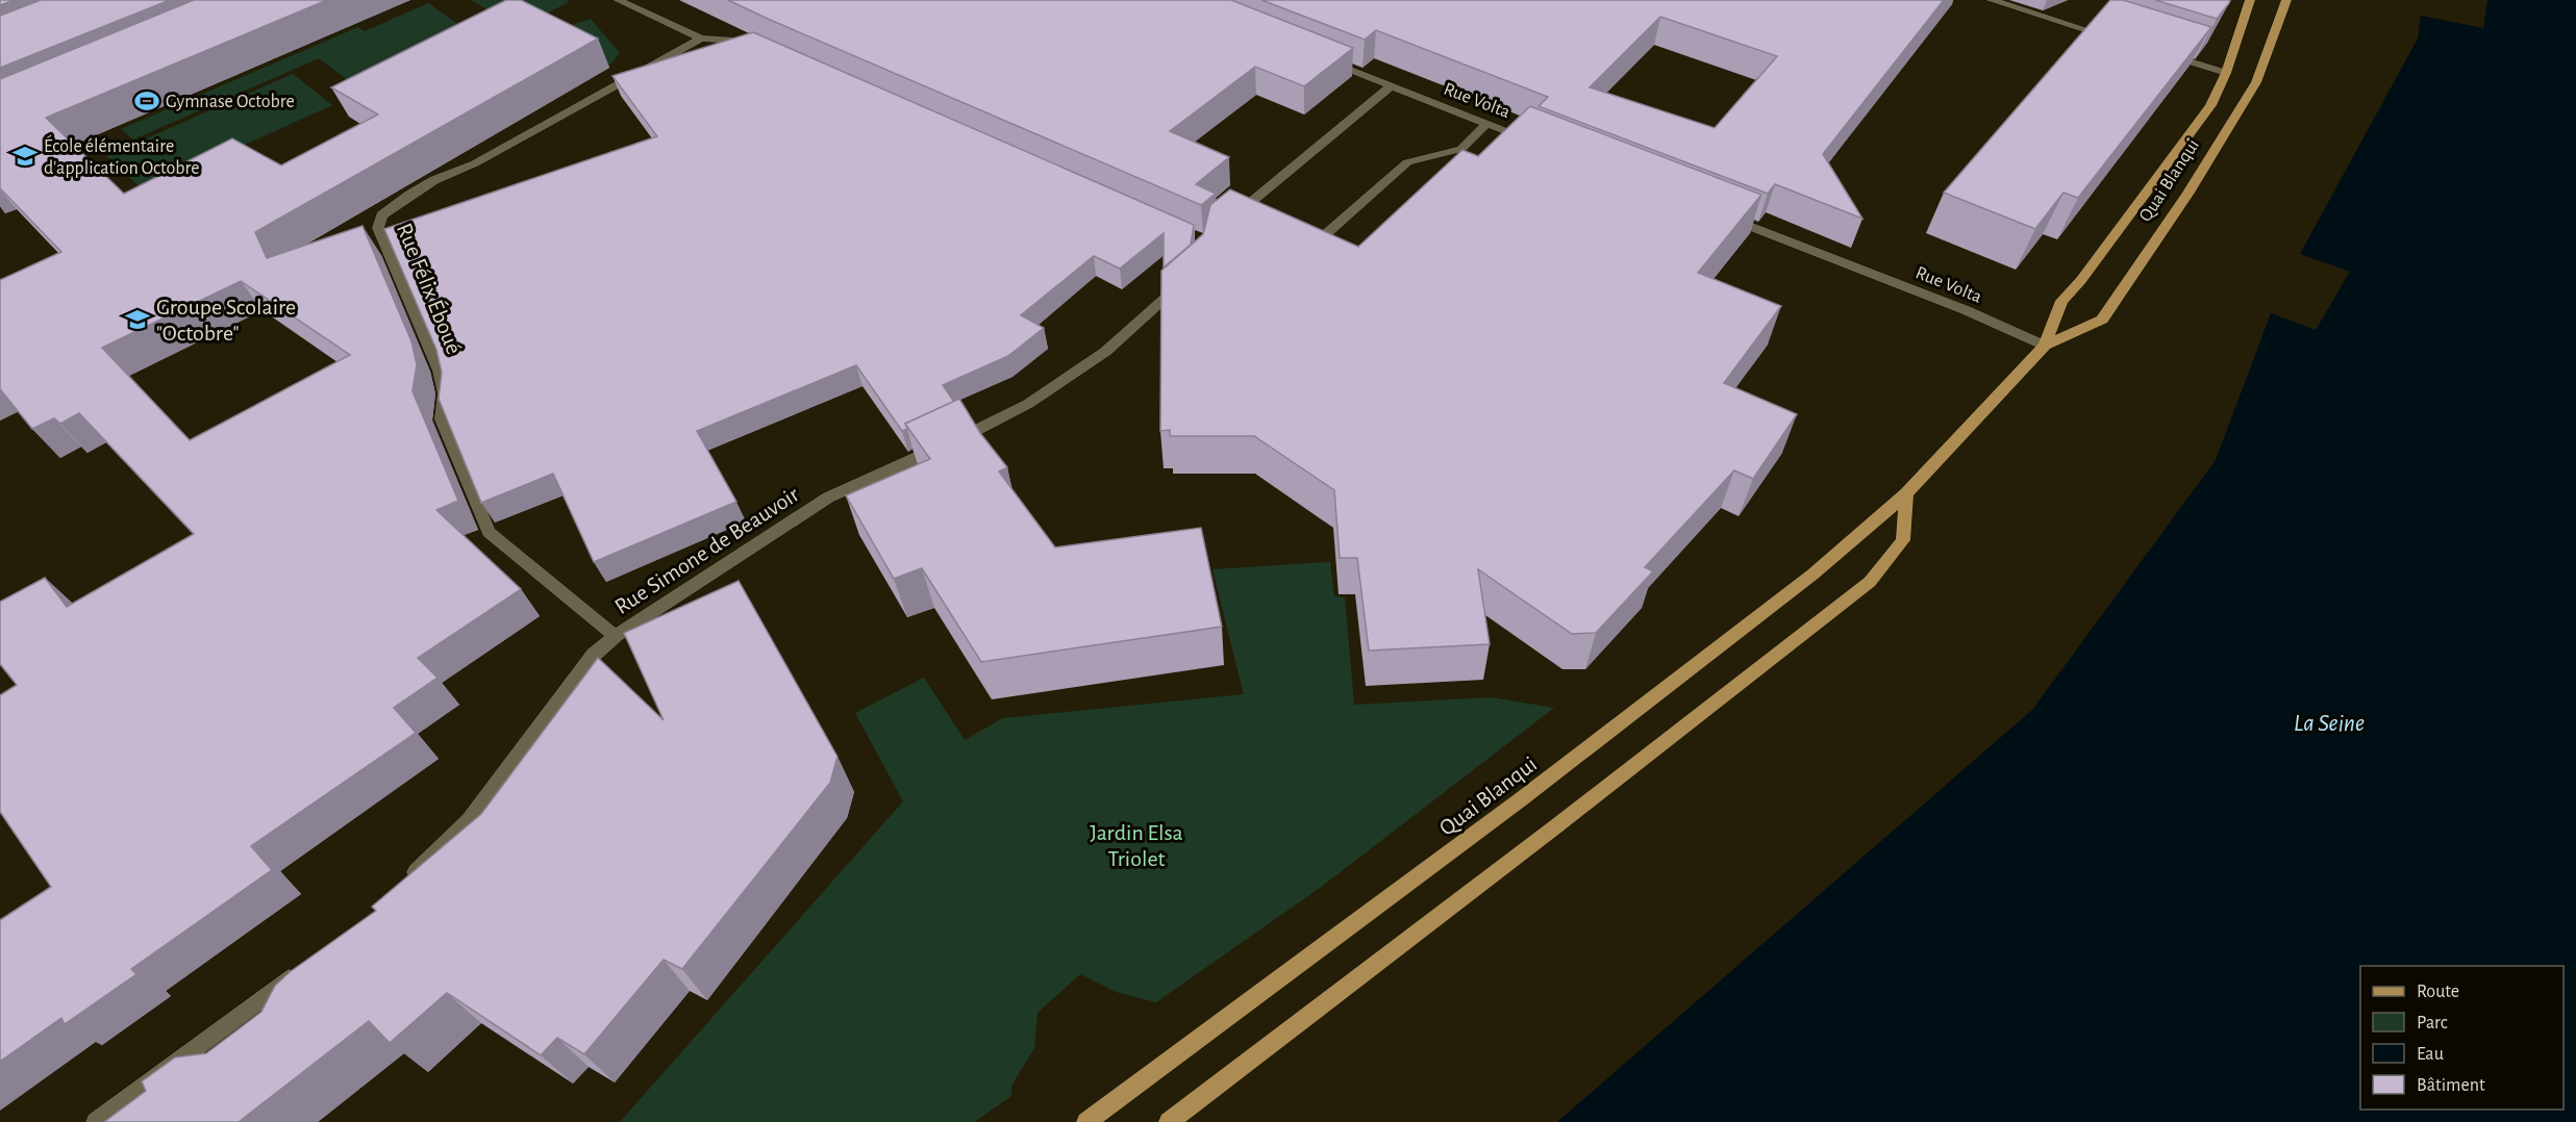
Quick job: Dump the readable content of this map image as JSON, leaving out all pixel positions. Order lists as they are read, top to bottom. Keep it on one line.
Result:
{"streets":{"main road":["Quai Blanqui"],"street":["Rue Volta","Rue Félix Éboué","Rue Simone de Beauvoir"]},"crossings":[["Rue Volta","Quai Blanqui"],["Rue Félix Éboué","Rue Simone de Beauvoir"]],"water":["La Seine"],"parks":["Jardin Elsa Triolet"],"places":{"sports":["Gymnase Octobre"],"school or university":["École élémentaire d'application Octobre","Groupe Scolaire \"Octobre\""]},"legend":["Route","Parc","Eau","Bâtiment"]}
